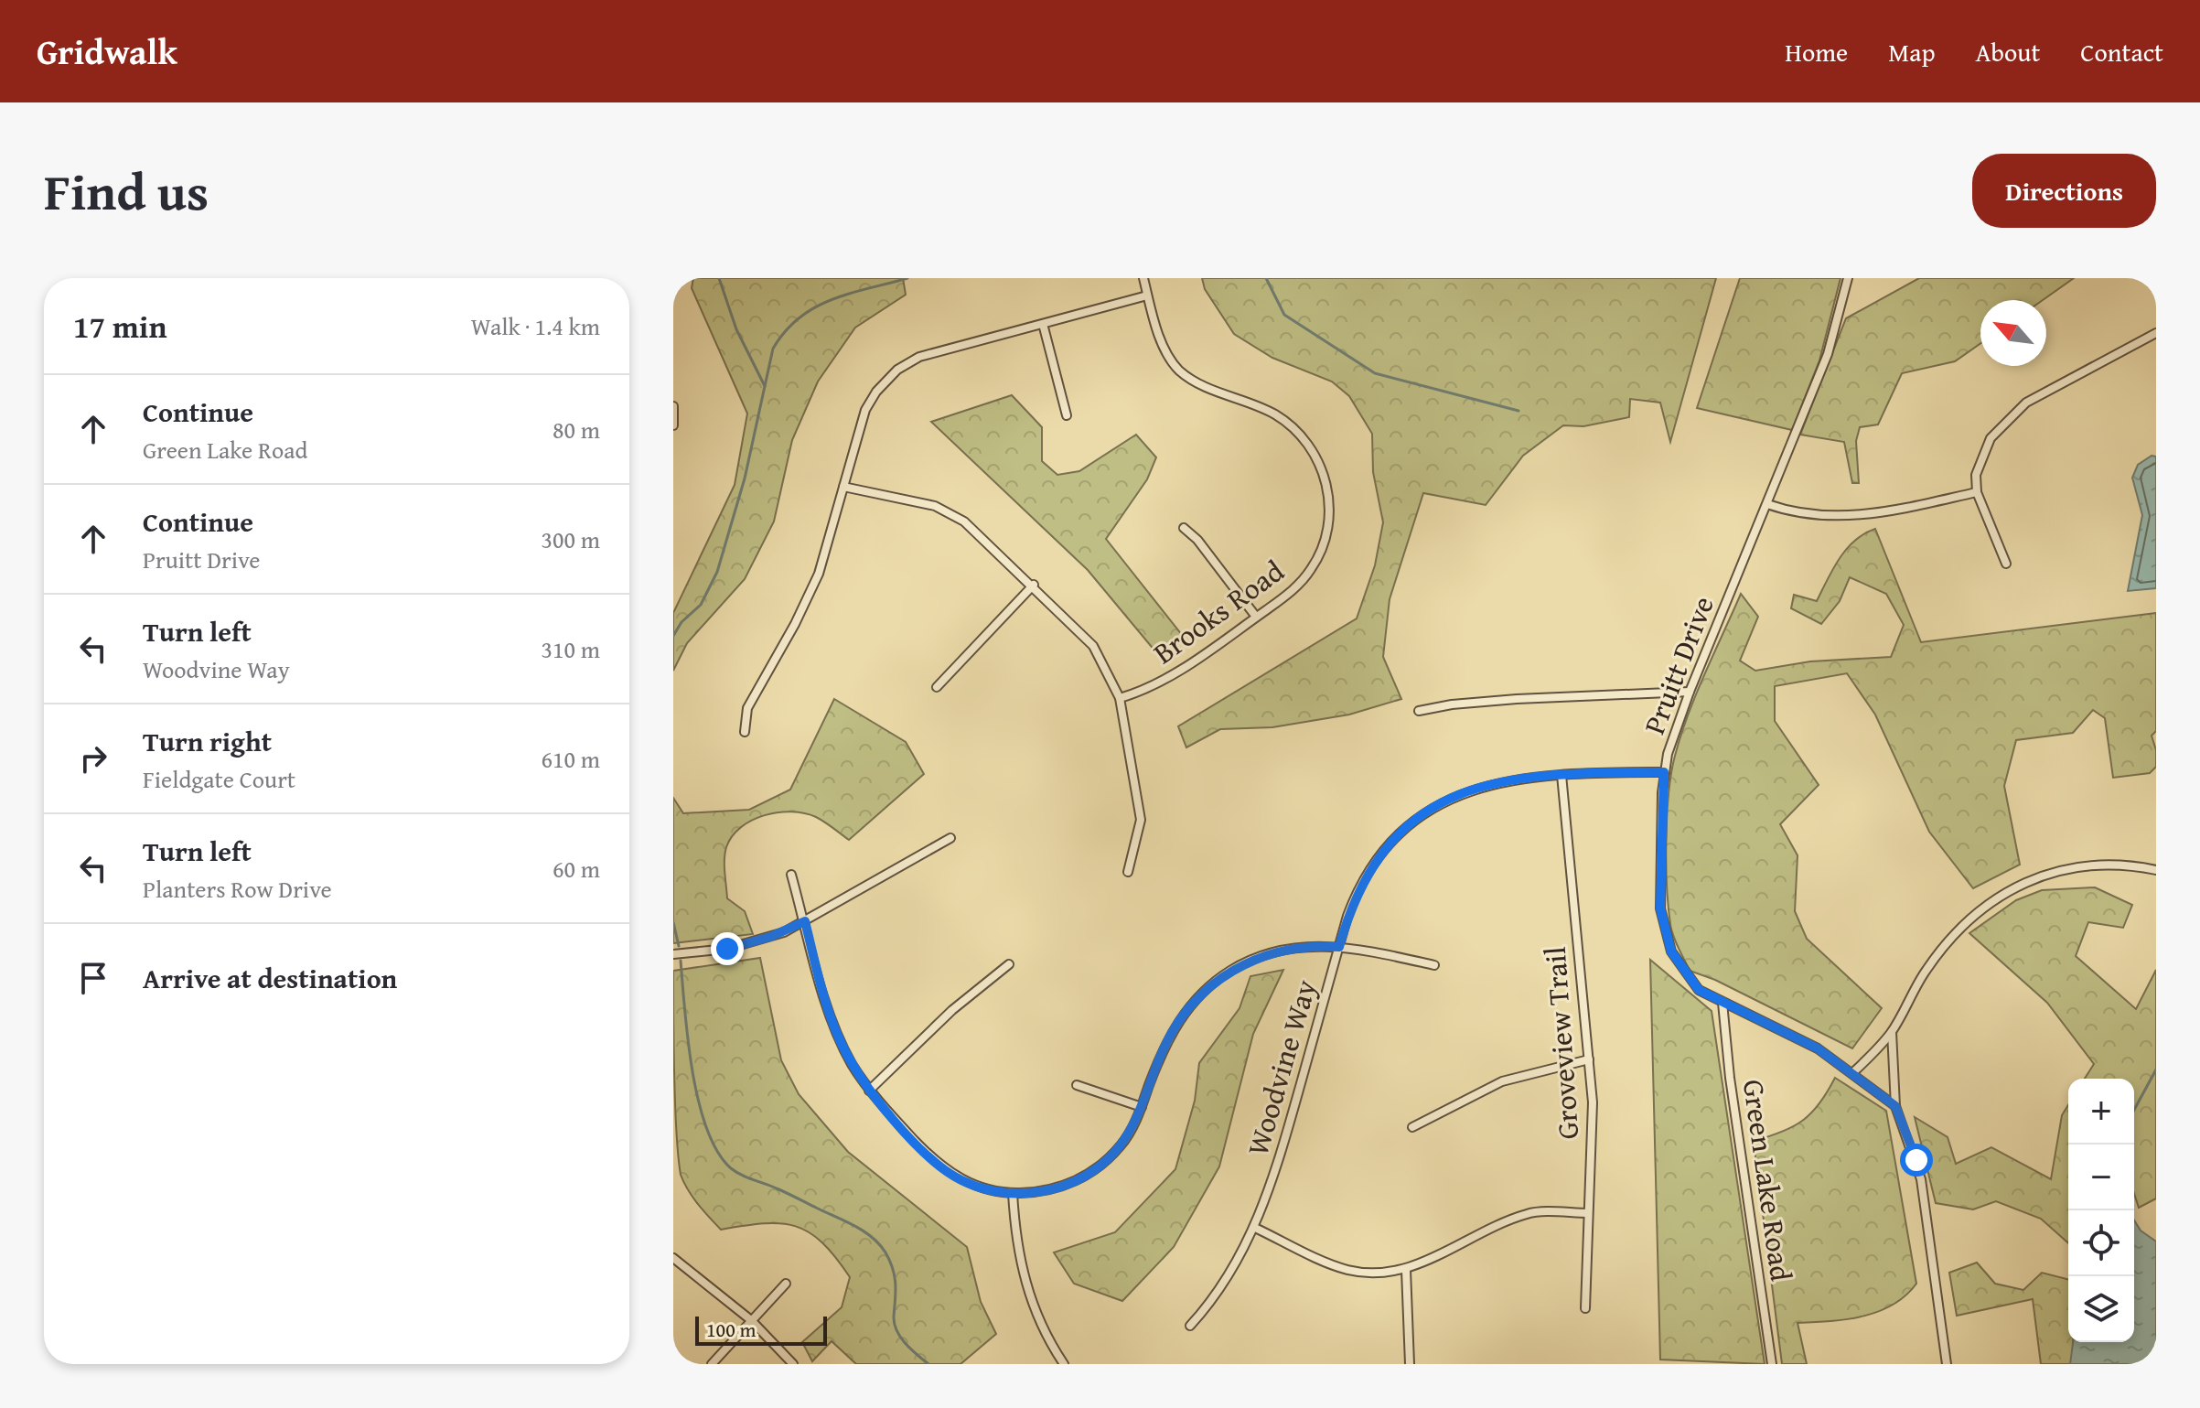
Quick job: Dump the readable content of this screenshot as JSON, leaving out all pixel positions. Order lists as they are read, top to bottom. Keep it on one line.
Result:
{"streets":{"street":["Brooks Road","Pruitt Drive","Groveview Trail","Woodvine Way","Green Lake Road"]},"crossings":[["Pruitt Drive","Woodvine Way"],["Pruitt Drive","Green Lake Road"],["Groveview Trail","Woodvine Way"]],"scale_bar":"100 m","north":"top left","page":{"header":"Gridwalk","nav":["Home","Map","About","Contact"],"title":"Find us","buttons":"Directions","heading":["17 min","Walk · 1.4 km"],"list":[["Continue","Green Lake Road","80 m"],["Continue","Pruitt Drive","300 m"],["Turn left","Woodvine Way","310 m"],["Turn right","Fieldgate Court","610 m"],["Turn left","Planters Row Drive","60 m"],"Arrive at destination"],"map_buttons":["+","−"],"scale":"100 m"}}
